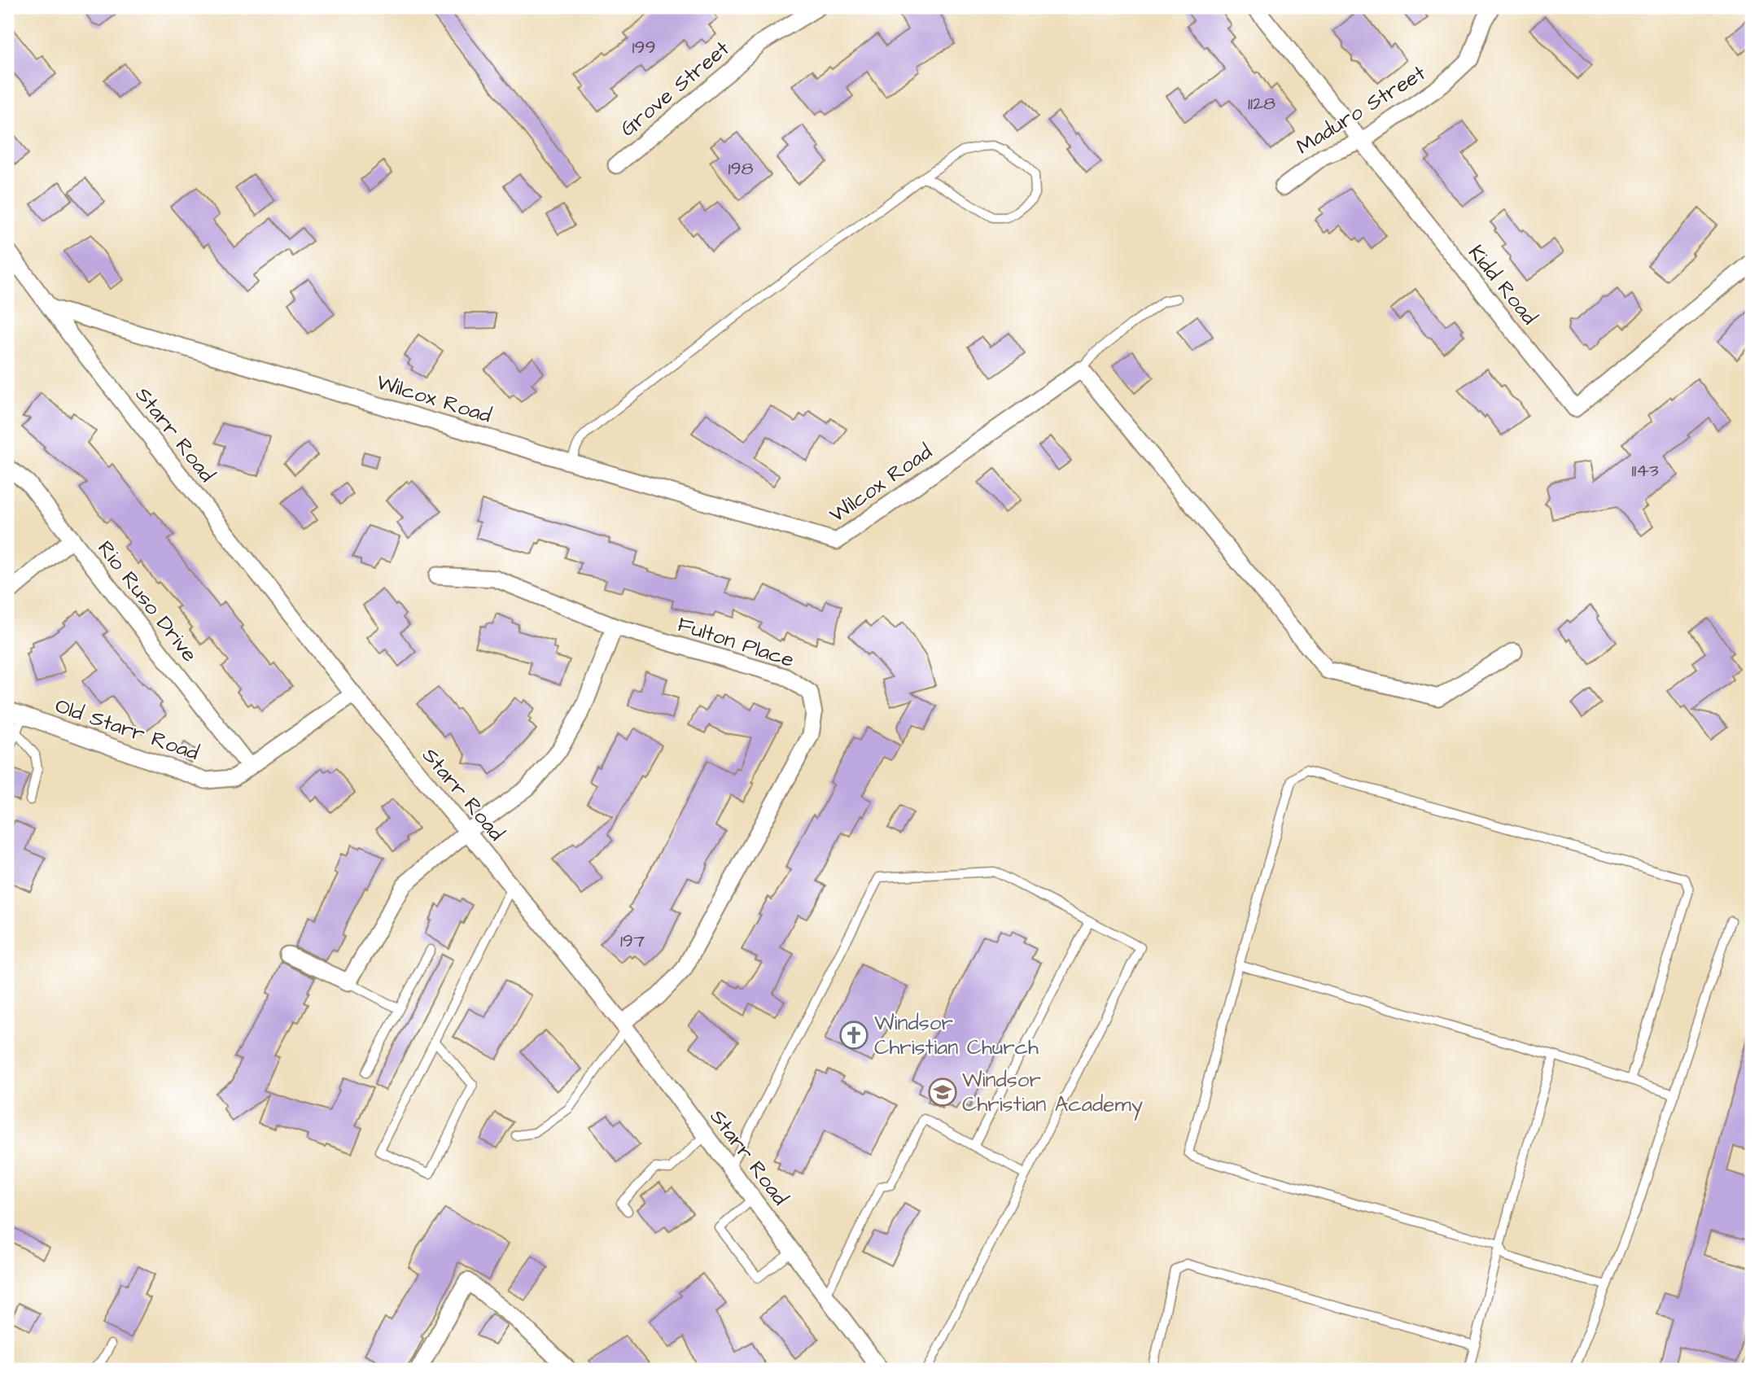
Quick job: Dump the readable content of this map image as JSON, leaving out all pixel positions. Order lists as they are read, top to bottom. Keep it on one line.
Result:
{"streets":{"street":["Grove Street","Maduro Street","Kidd Road","Wilcox Road","Starr Road","Rio Ruso Drive","Fulton Place","Old Starr Road"]},"crossings":[["Maduro Street","Kidd Road"],["Wilcox Road","Starr Road"],["Starr Road","Fulton Place"],["Rio Ruso Drive","Old Starr Road"]],"places":{"church":["Windsor Christian Church"],"school or university":["Windsor Christian Academy"]},"house_numbers":["199","1128","198","1143","197"]}
